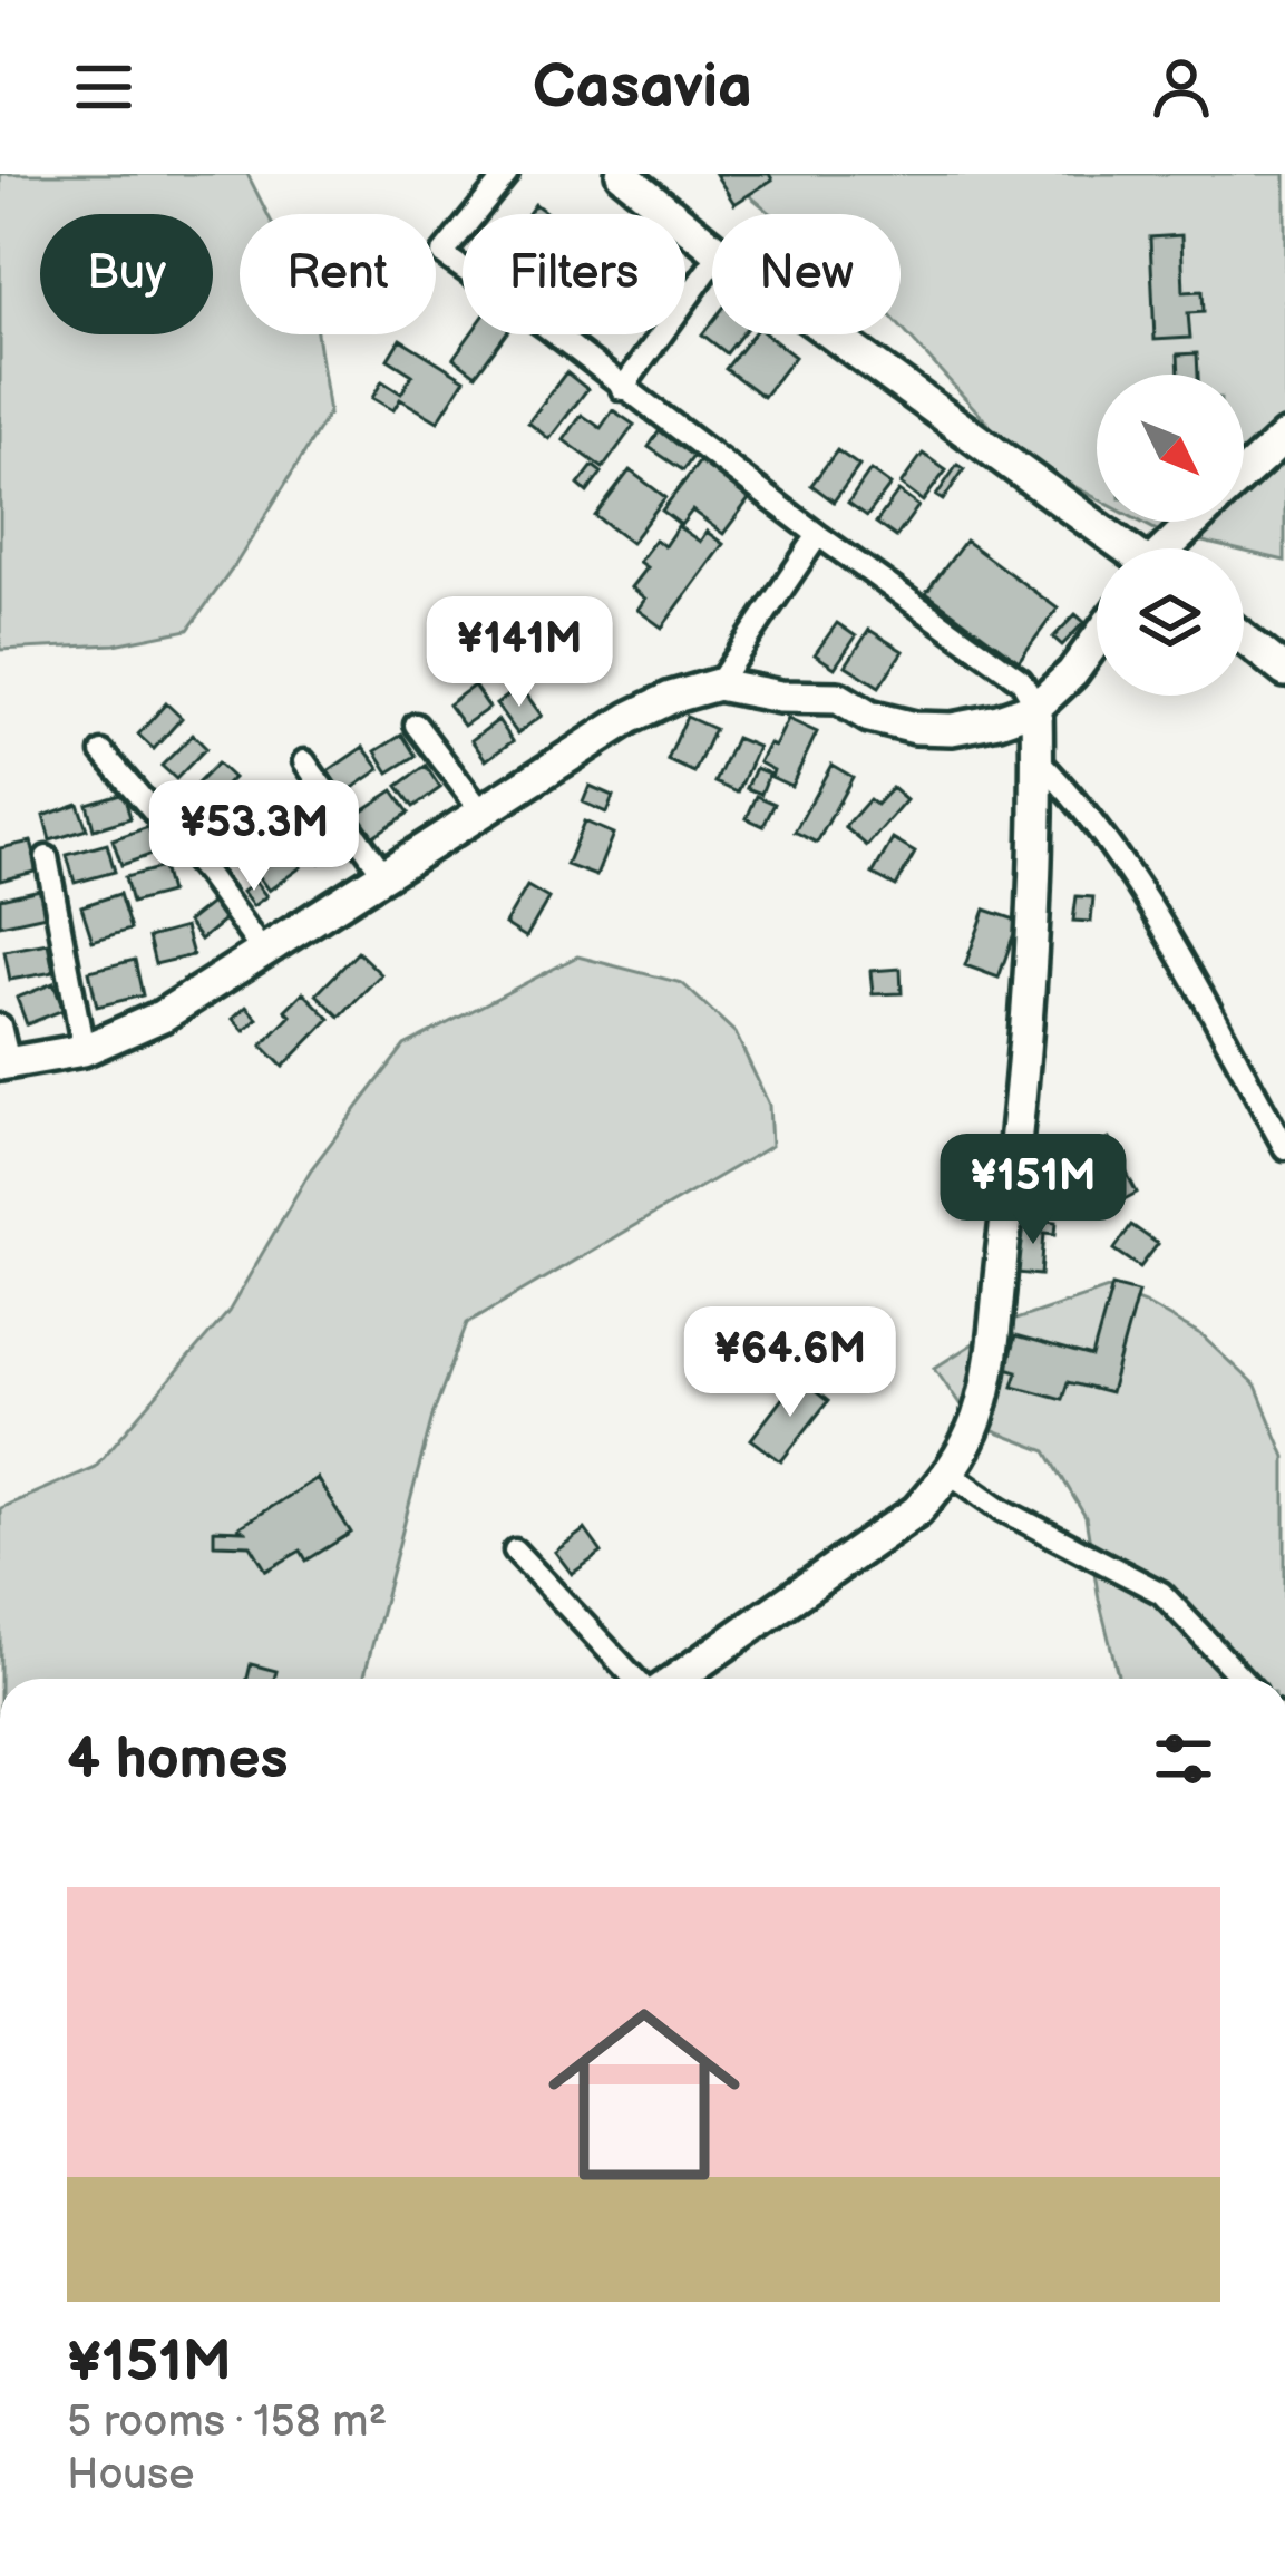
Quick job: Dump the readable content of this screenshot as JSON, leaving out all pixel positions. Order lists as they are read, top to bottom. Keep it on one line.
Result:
{"north":"bottom right","page":{"header":"Casavia","chip":["Buy","Rent","Filters","New"],"price":["¥141M","¥53.3M","¥151M","¥64.6M"],"heading":"4 homes","list":[{"name":"¥151M","note":"5 rooms · 158 m² · House"}]}}
